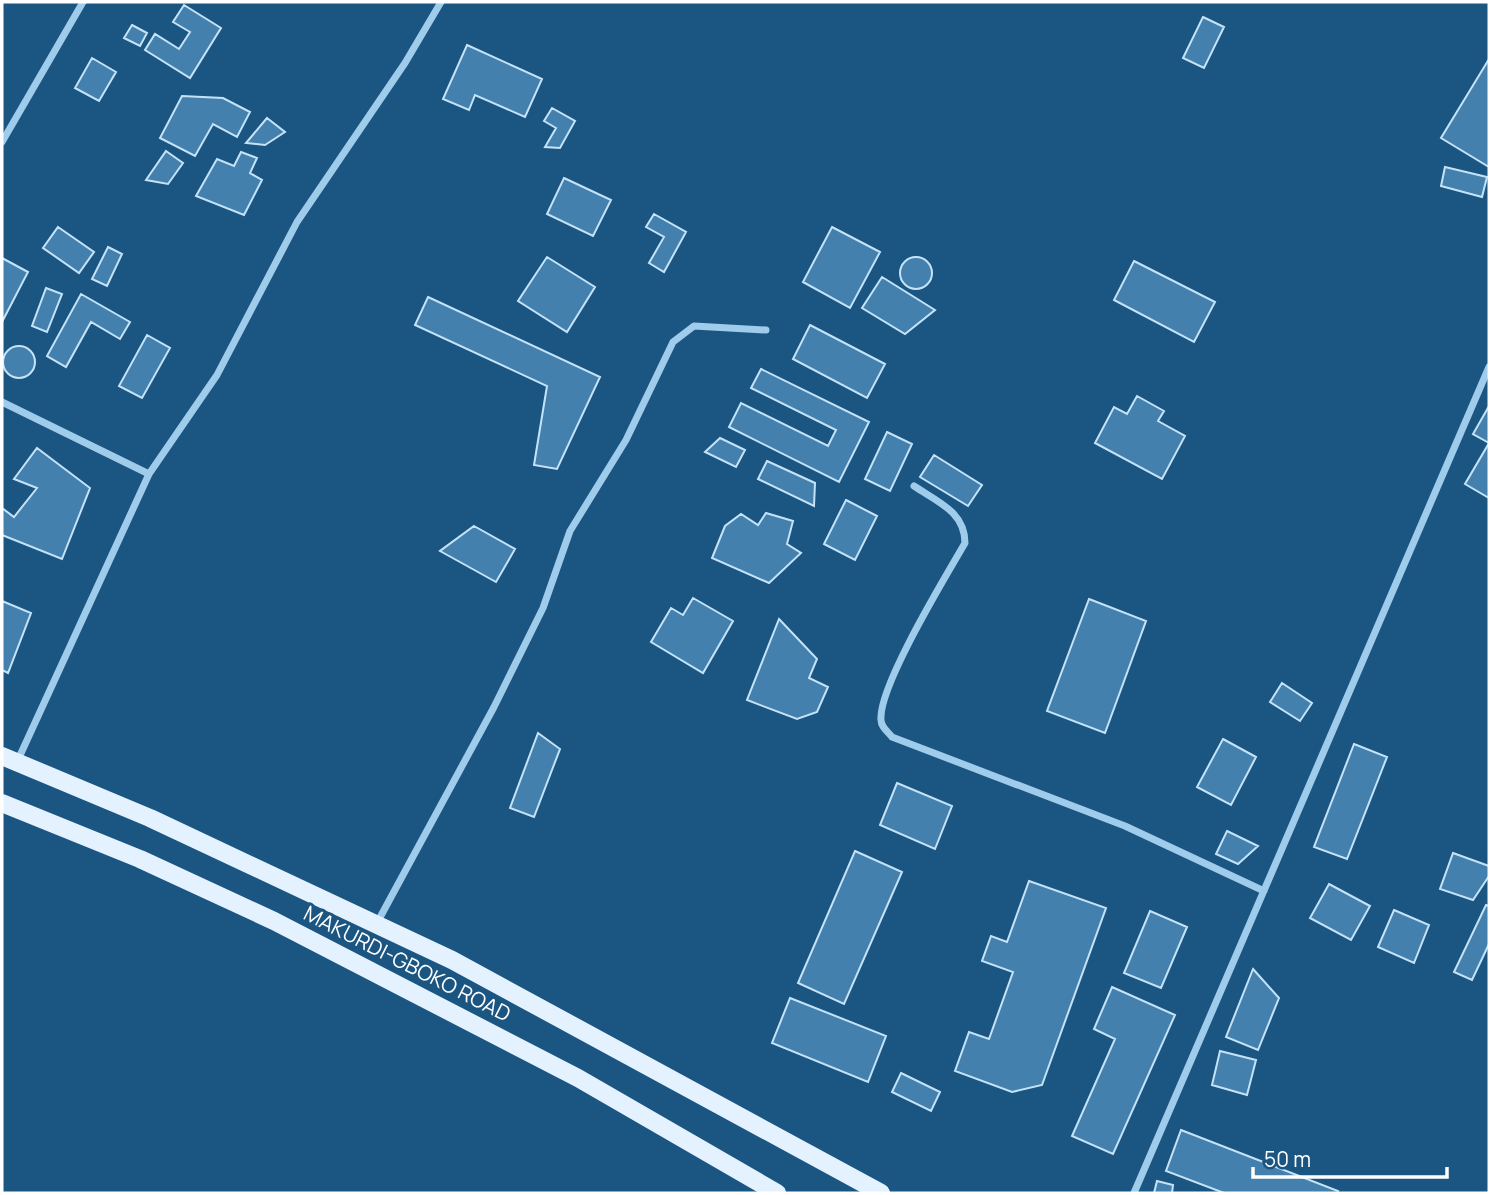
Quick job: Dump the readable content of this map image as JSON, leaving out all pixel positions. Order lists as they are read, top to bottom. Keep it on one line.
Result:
{"streets":{"main road":["MAKURDI-GBOKO ROAD"]},"scale_bar":"50 m"}
